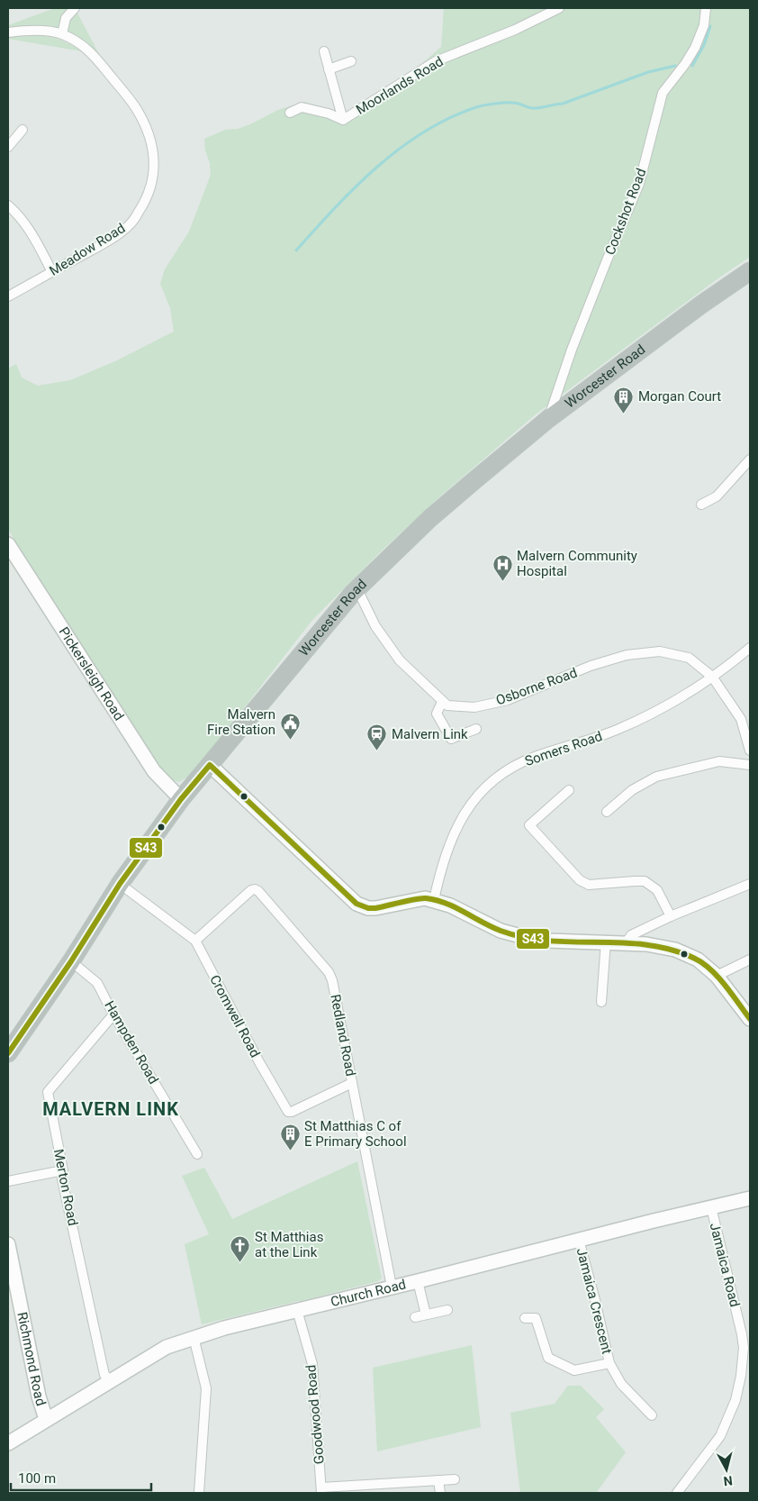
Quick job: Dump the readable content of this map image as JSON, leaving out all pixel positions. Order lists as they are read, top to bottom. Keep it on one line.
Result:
{"streets":{"highway":["Worcester Road"],"street":["Moorlands Road","Cockshot Road","Meadow Road","Pickersleigh Road","Osborne Road","Somers Road","Cromwell Road","Redland Road","Hampden Road","Merton Road","Jamaica Road","Church Road","Jamaica Crescent","Richmond Road","Goodwood Road"]},"crossings":[["Cockshot Road","Worcester Road"],["Worcester Road","Pickersleigh Road"],["Worcester Road","Cromwell Road"],["Worcester Road","Hampden Road"],["Osborne Road","Somers Road"],["Cromwell Road","Redland Road"],["Redland Road","Church Road"],["Hampden Road","Merton Road"],["Merton Road","Church Road"],["Jamaica Road","Church Road"],["Church Road","Jamaica Crescent"],["Church Road","Richmond Road"],["Church Road","Goodwood Road"]],"districts":["MALVERN LINK"],"places":{"building":["Morgan Court","St Matthias C of E Primary School"],"hospital":["Malvern Community Hospital"],"public building":["Malvern Fire Station"],"station":["Malvern Link"],"church":["St Matthias at the Link"]},"lines":["transit line S43"],"scale_bar":"100 m","north":"bottom"}
